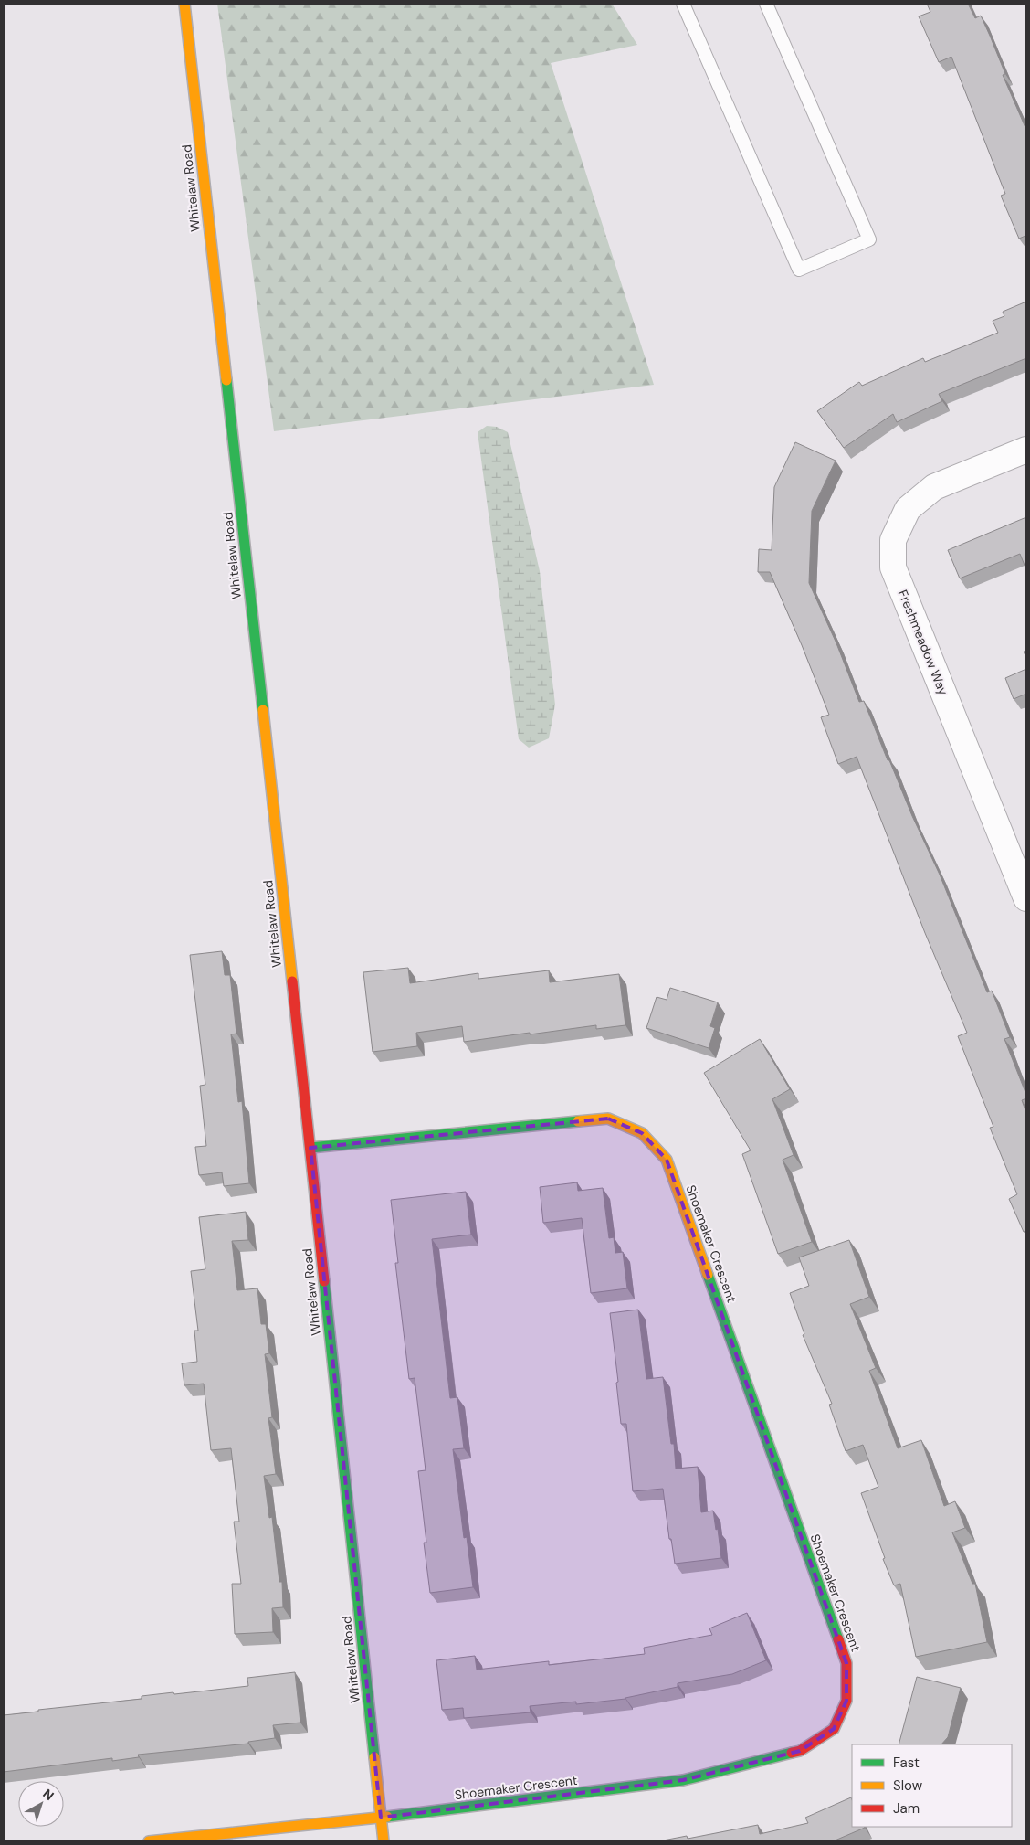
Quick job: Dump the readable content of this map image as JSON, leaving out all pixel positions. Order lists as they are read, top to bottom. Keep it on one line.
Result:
{"streets":{"street":["Whitelaw Road","Freshmeadow Way","Shoemaker Crescent"]},"crossings":[["Whitelaw Road","Shoemaker Crescent"]],"legend":["Fast","Slow","Jam"],"north":"top right"}
